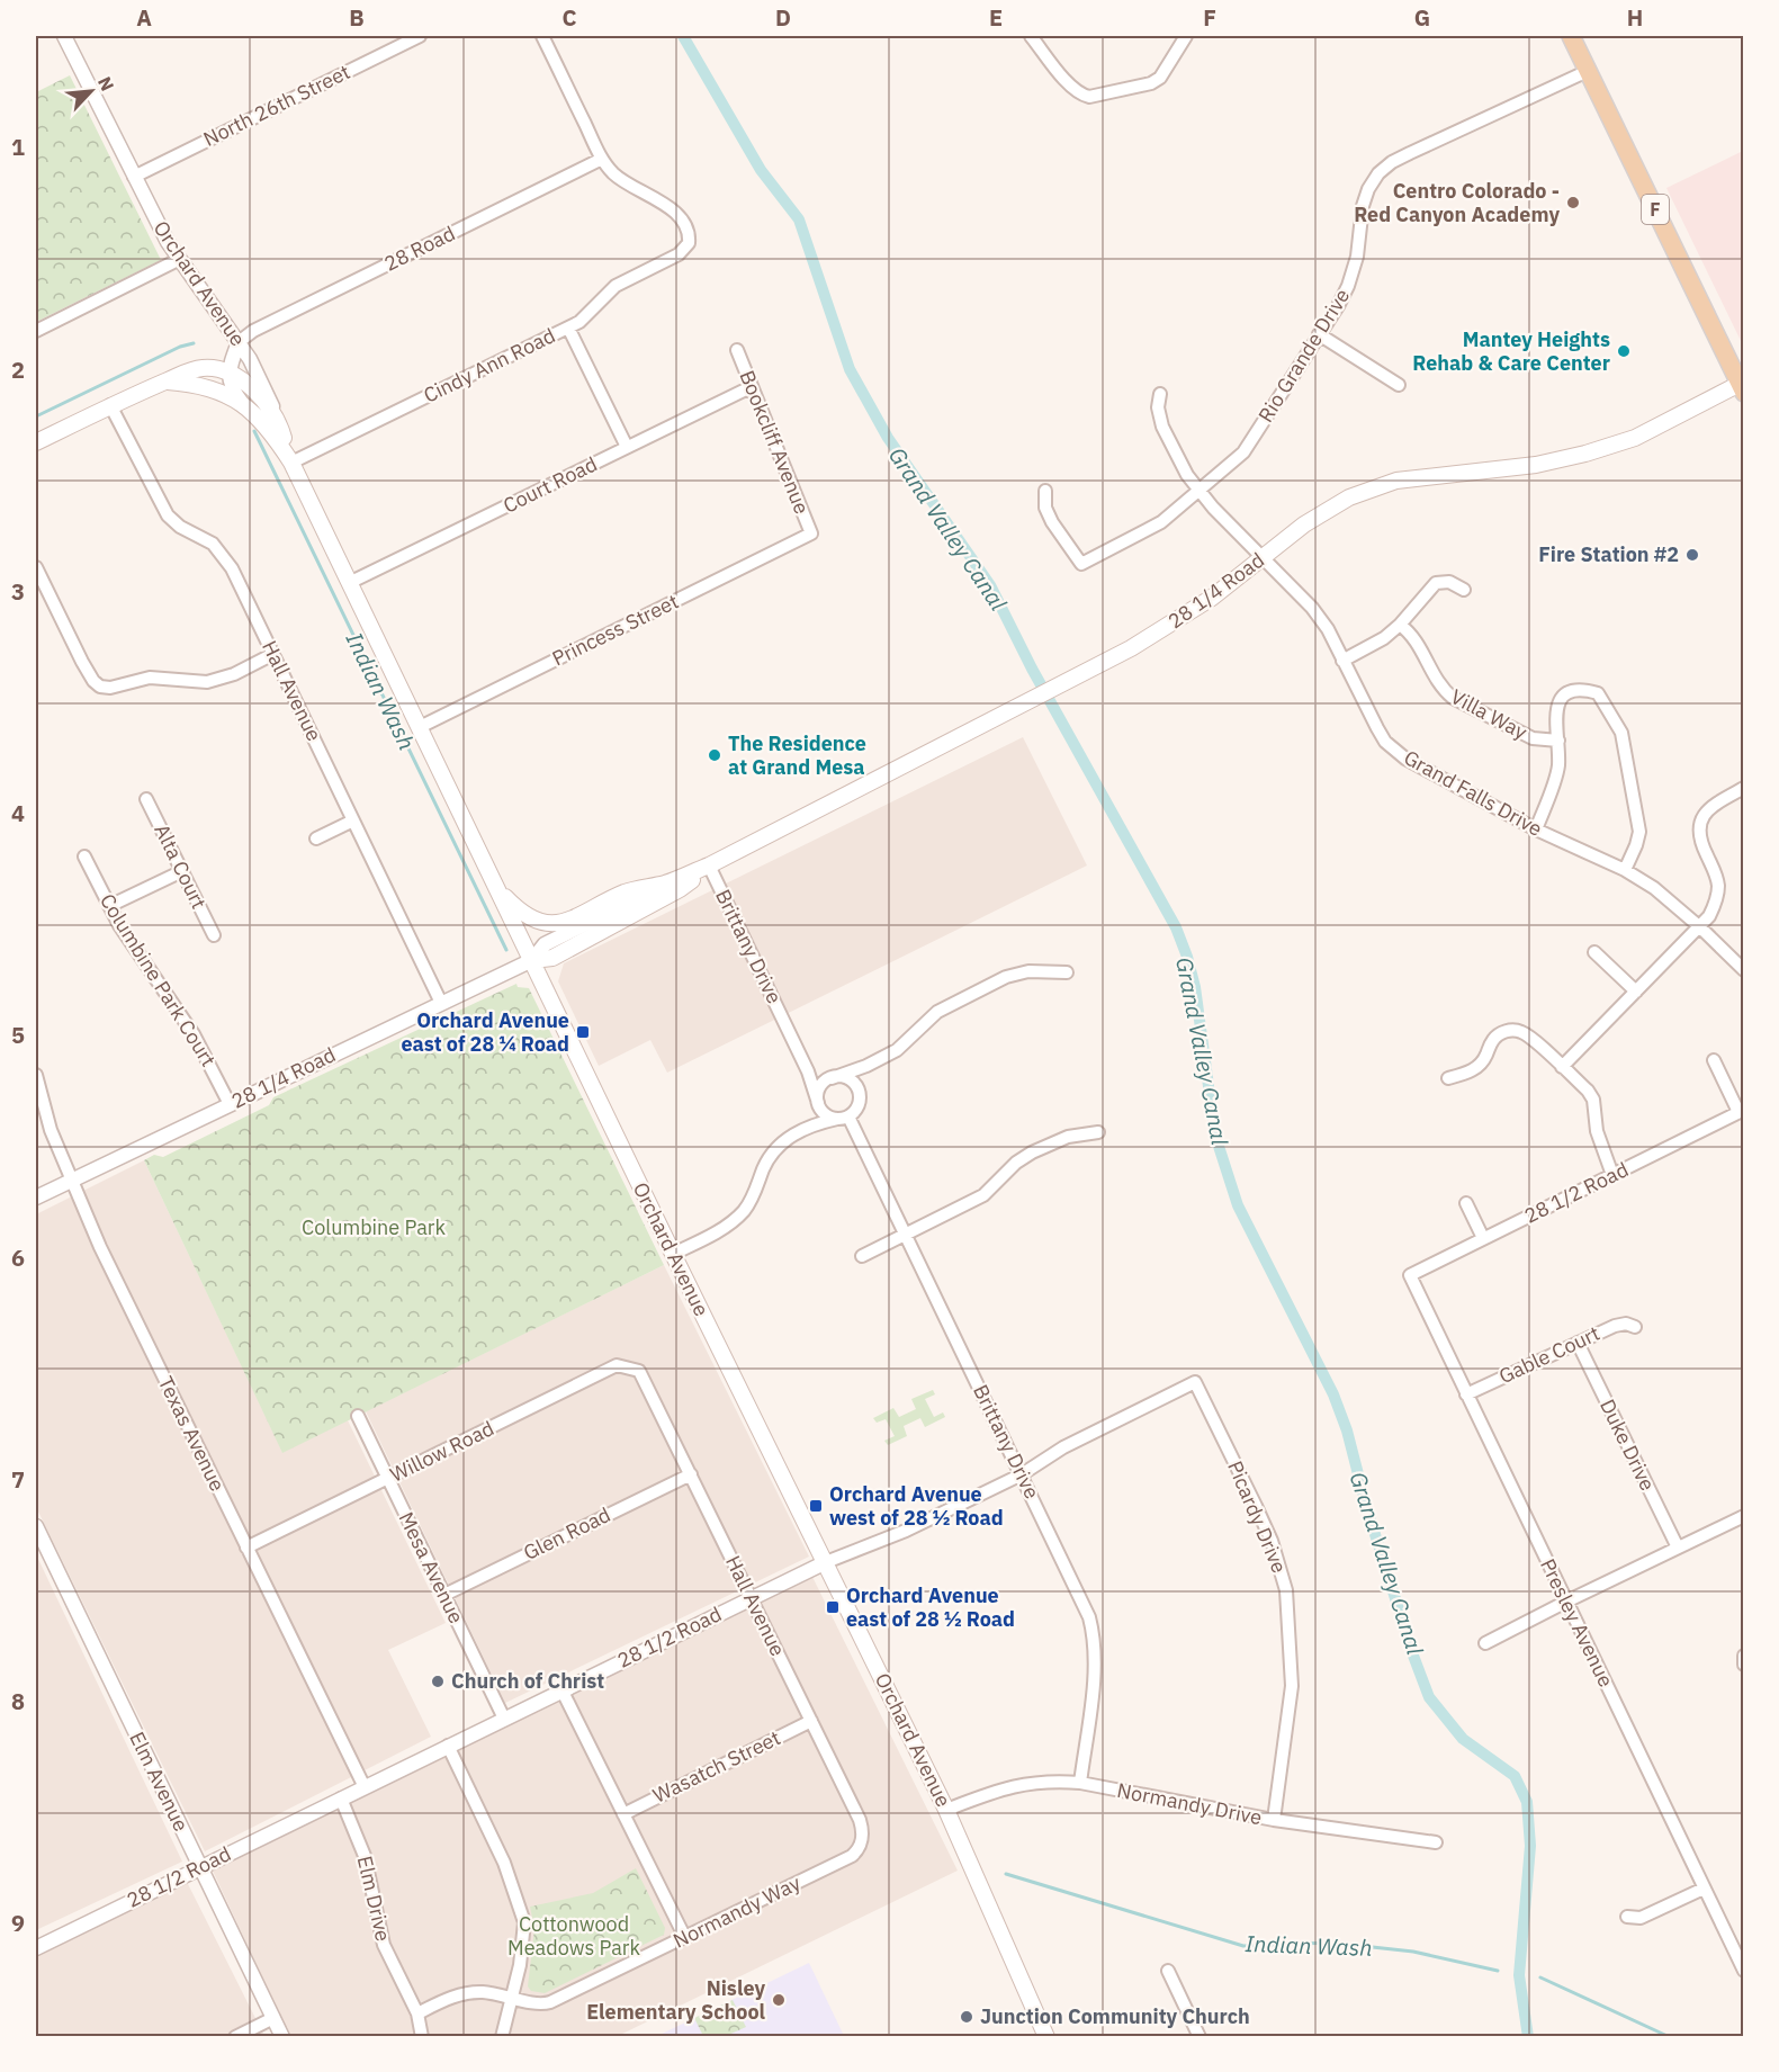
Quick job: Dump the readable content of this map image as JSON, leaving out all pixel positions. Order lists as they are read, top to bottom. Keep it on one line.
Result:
{"streets":{"main road":["F","Orchard Avenue","28 1/4 Road"],"street":["North 26th Street","28 Road","Rio Grande Drive","Cindy Ann Road","Bookcliff Avenue","Court Road","Princess Street","Hall Avenue","Villa Way","Grand Falls Drive","Alta Court","Brittany Drive","Columbine Park Court","28 1/2 Road","Gable Court","Texas Avenue","Duke Drive","Willow Road","Picardy Drive","Glen Road","Mesa Avenue","Presley Avenue","Wasatch Street","Elm Avenue","Normandy Drive","Elm Drive","Normandy Way"]},"crossings":[["North 26th Street","Orchard Avenue"],["F","Rio Grande Drive"],["F","28 1/4 Road"],["28 Road","Orchard Avenue"],["28 Road","Cindy Ann Road"],["Orchard Avenue","Cindy Ann Road"],["Orchard Avenue","Court Road"],["Orchard Avenue","28 1/4 Road"],["Orchard Avenue","Princess Street"],["Orchard Avenue","28 1/2 Road"],["Orchard Avenue","Normandy Drive"],["Rio Grande Drive","Grand Falls Drive"],["Bookcliff Avenue","Court Road"],["Bookcliff Avenue","Princess Street"],["28 1/4 Road","Hall Avenue"],["28 1/4 Road","Grand Falls Drive"],["28 1/4 Road","Brittany Drive"],["28 1/4 Road","Columbine Park Court"],["28 1/4 Road","Texas Avenue"],["Hall Avenue","28 1/2 Road"],["Hall Avenue","Willow Road"],["Hall Avenue","Glen Road"],["Hall Avenue","Wasatch Street"],["Hall Avenue","Normandy Way"],["Brittany Drive","28 1/2 Road"],["Brittany Drive","Normandy Drive"],["28 1/2 Road","Texas Avenue"],["28 1/2 Road","Picardy Drive"],["28 1/2 Road","Mesa Avenue"],["28 1/2 Road","Presley Avenue"],["28 1/2 Road","Elm Avenue"],["28 1/2 Road","Elm Drive"],["Gable Court","Duke Drive"],["Gable Court","Presley Avenue"],["Texas Avenue","Willow Road"],["Willow Road","Mesa Avenue"],["Picardy Drive","Normandy Drive"],["Glen Road","Mesa Avenue"],["Elm Drive","Normandy Way"]],"water":["Grand Valley Canal","Indian Wash"],"parks":["Columbine Park","Cottonwood Meadows Park"],"places":{"other":["Centro Colorado - Red Canyon Academy","Mantey Heights Rehab & Care Center","Fire Station #2","The Residence at Grand Mesa","Church of Christ","Nisley Elementary School","Junction Community Church"],"transit":["Orchard Avenue east of 28 ¼ Road","Orchard Avenue west of 28 ½ Road","Orchard Avenue east of 28 ½ Road"]},"north":"top right","grid":{"columns":["A","B","C","D","E","F","G","H"],"rows":["1","2","3","4","5","6","7","8","9"]}}
